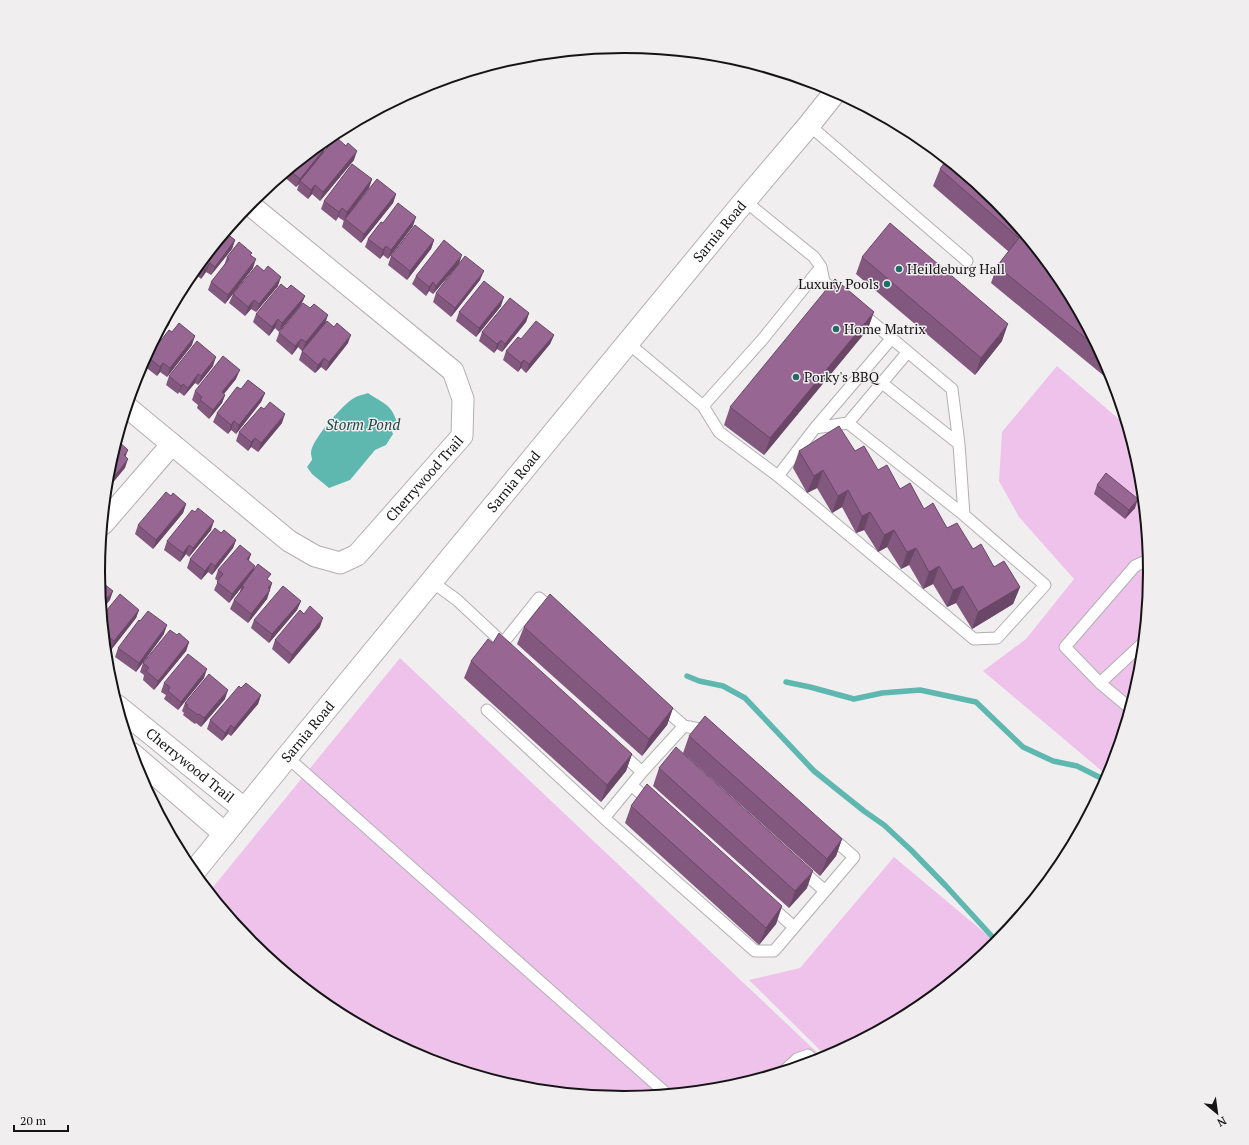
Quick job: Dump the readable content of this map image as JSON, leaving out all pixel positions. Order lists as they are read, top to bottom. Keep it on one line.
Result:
{"streets":{"main road":["Sarnia Road","Cherrywood Trail"]},"crossings":[["Sarnia Road","Cherrywood Trail"]],"water":["Storm Pond"],"places":["Heildeburg Hall","Luxury Pools","Home Matrix","Porky's BBQ"],"scale_bar":"20 m","north":"bottom right"}
